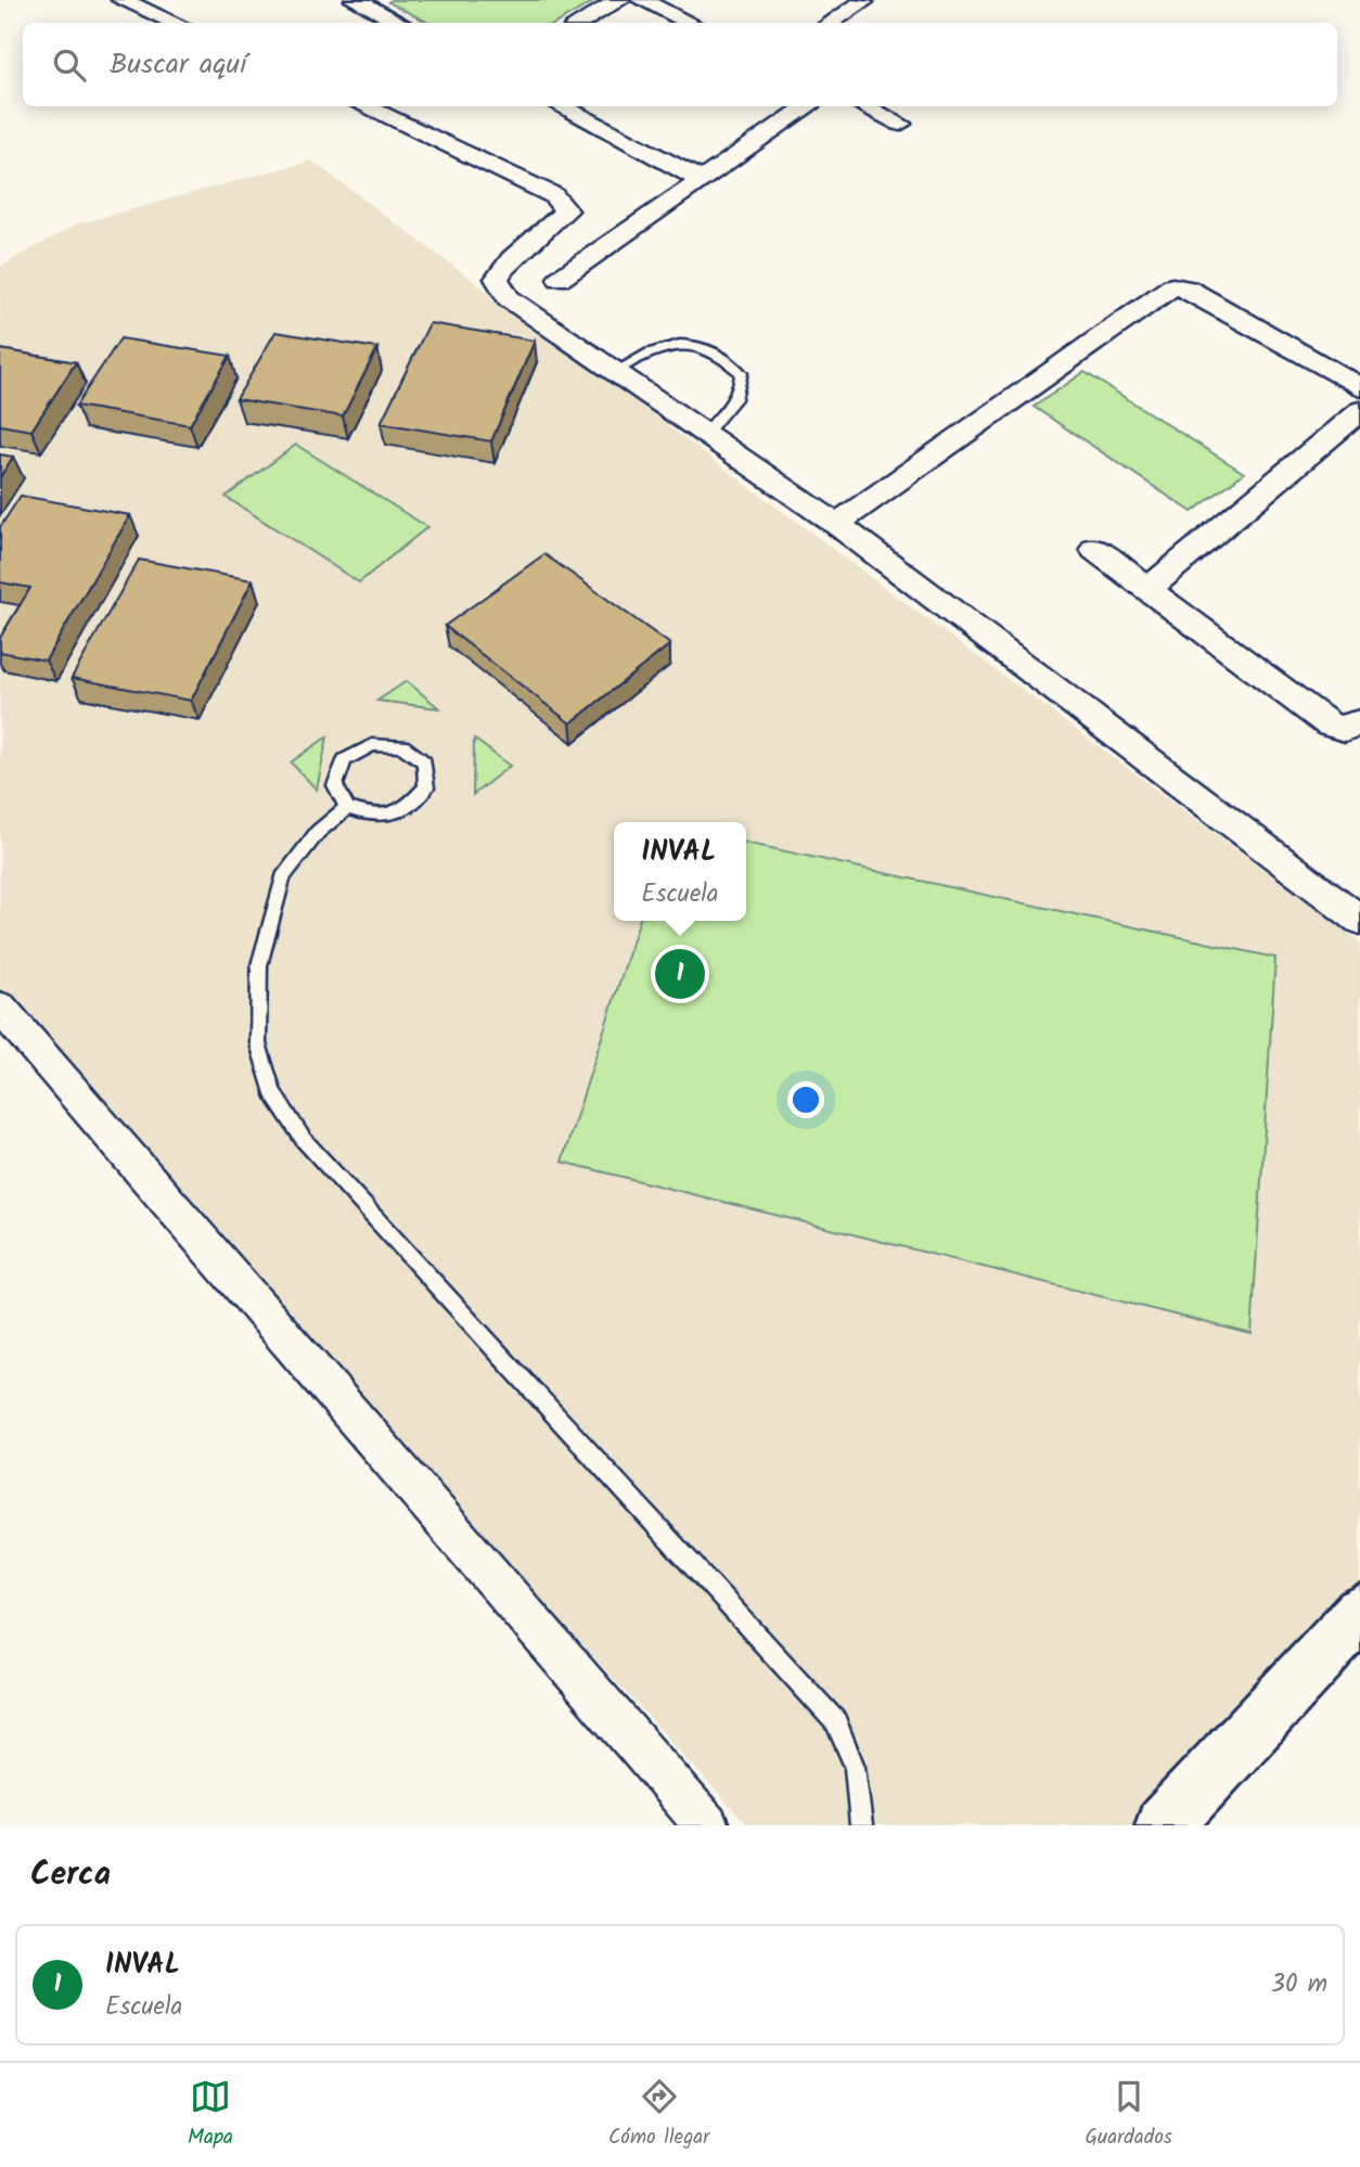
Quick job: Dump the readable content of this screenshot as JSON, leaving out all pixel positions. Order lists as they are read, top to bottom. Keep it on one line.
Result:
{"page":{"search":"Buscar aquí","popup":["INVAL","Escuela"],"pins":"1","heading":"Cerca","list":[{"mark":"1","name":"INVAL","note":"Escuela","value":"30 m"}],"nav":["Mapa","Cómo llegar","Guardados"]}}
